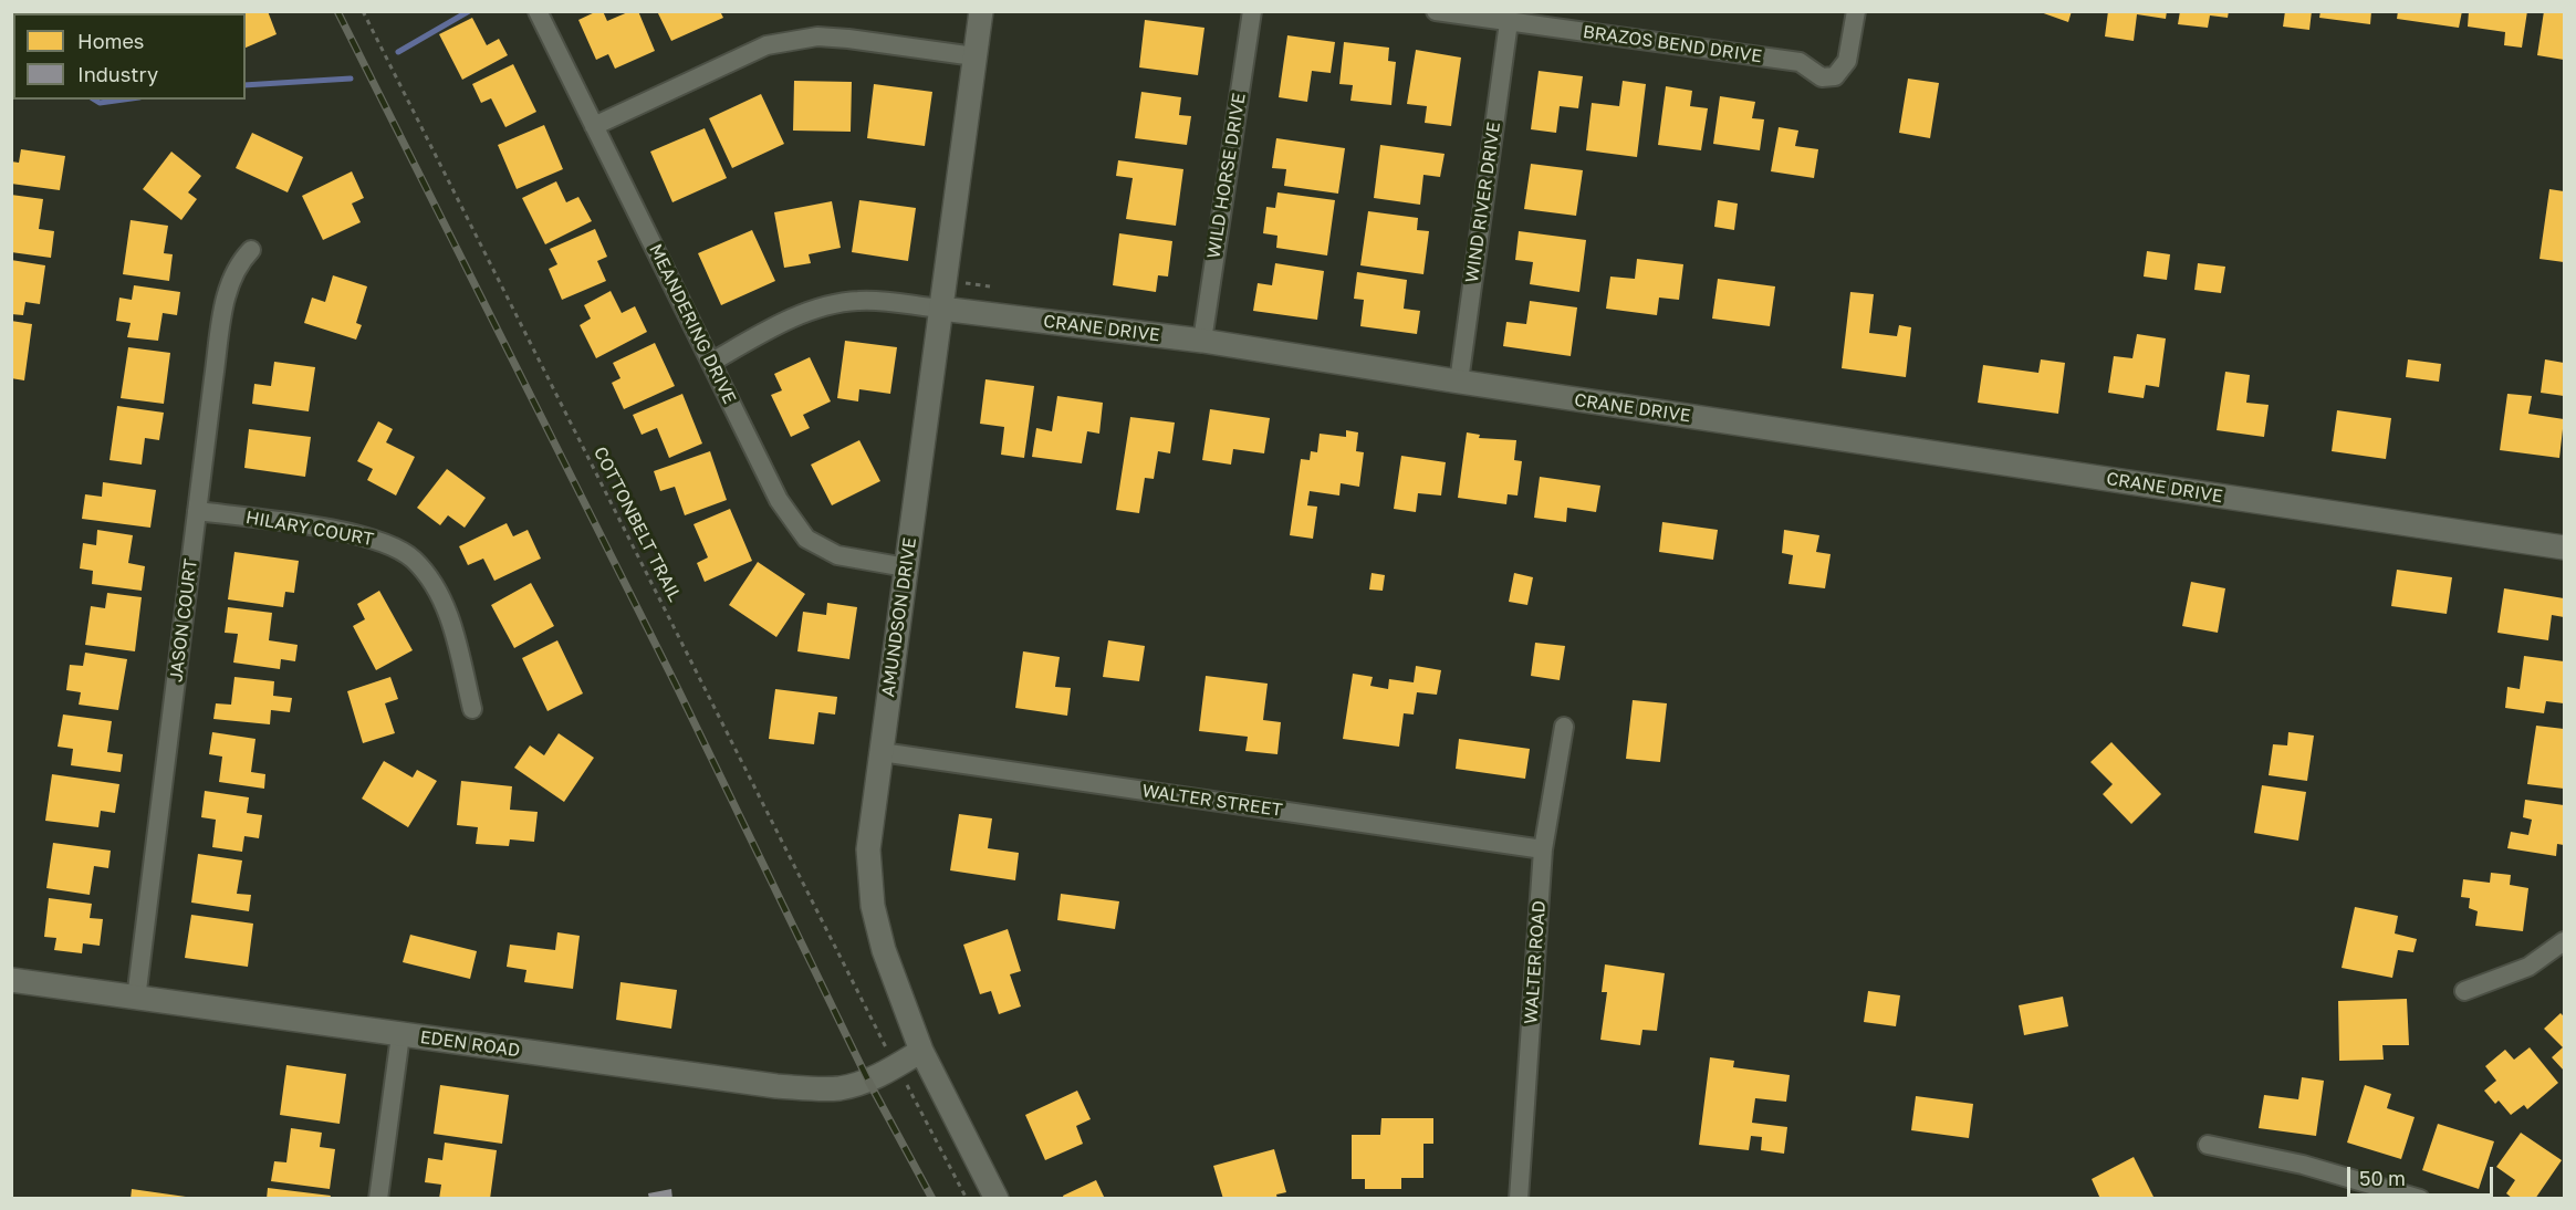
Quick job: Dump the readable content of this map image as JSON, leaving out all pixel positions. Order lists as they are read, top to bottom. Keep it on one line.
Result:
{"streets":{"street":["BRAZOS BEND DRIVE","WILD HORSE DRIVE","WIND RIVER DRIVE","MEANDERING DRIVE","CRANE DRIVE","HILARY COURT","AMUNDSON DRIVE","JASON COURT","WALTER STREET","WALTER ROAD","EDEN ROAD"],"path":["COTTONBELT TRAIL"]},"crossings":[["BRAZOS BEND DRIVE","WIND RIVER DRIVE"],["WILD HORSE DRIVE","CRANE DRIVE"],["WIND RIVER DRIVE","CRANE DRIVE"],["MEANDERING DRIVE","CRANE DRIVE"],["MEANDERING DRIVE","AMUNDSON DRIVE"],["CRANE DRIVE","AMUNDSON DRIVE"],["HILARY COURT","JASON COURT"],["AMUNDSON DRIVE","WALTER STREET"],["AMUNDSON DRIVE","EDEN ROAD"],["JASON COURT","EDEN ROAD"],["WALTER STREET","WALTER ROAD"]],"legend":["Homes","Industry"],"scale_bar":"50 m"}
